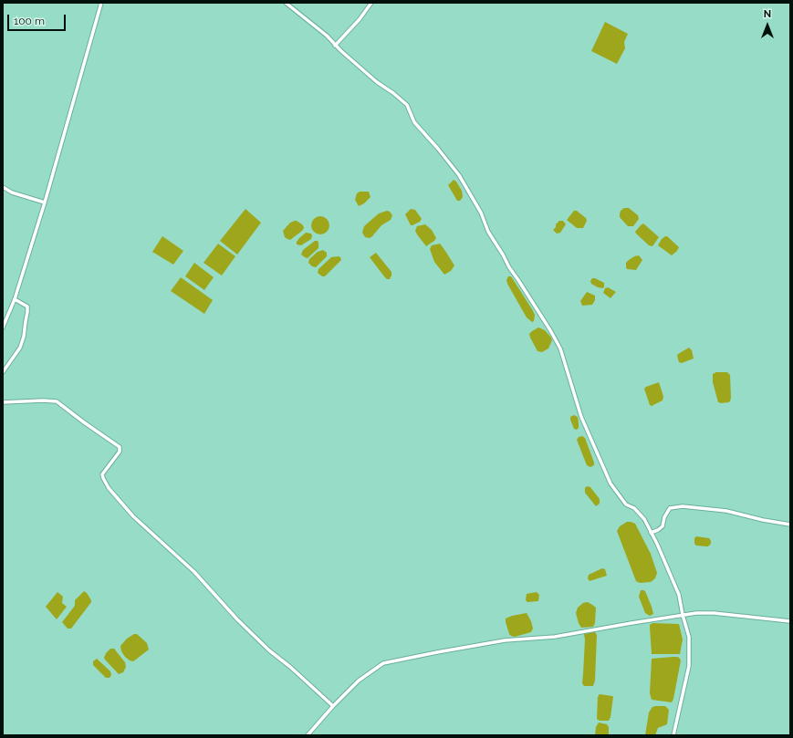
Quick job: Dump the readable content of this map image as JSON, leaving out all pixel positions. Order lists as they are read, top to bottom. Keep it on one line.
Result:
{"scale_bar":"100 m","north":"top"}
